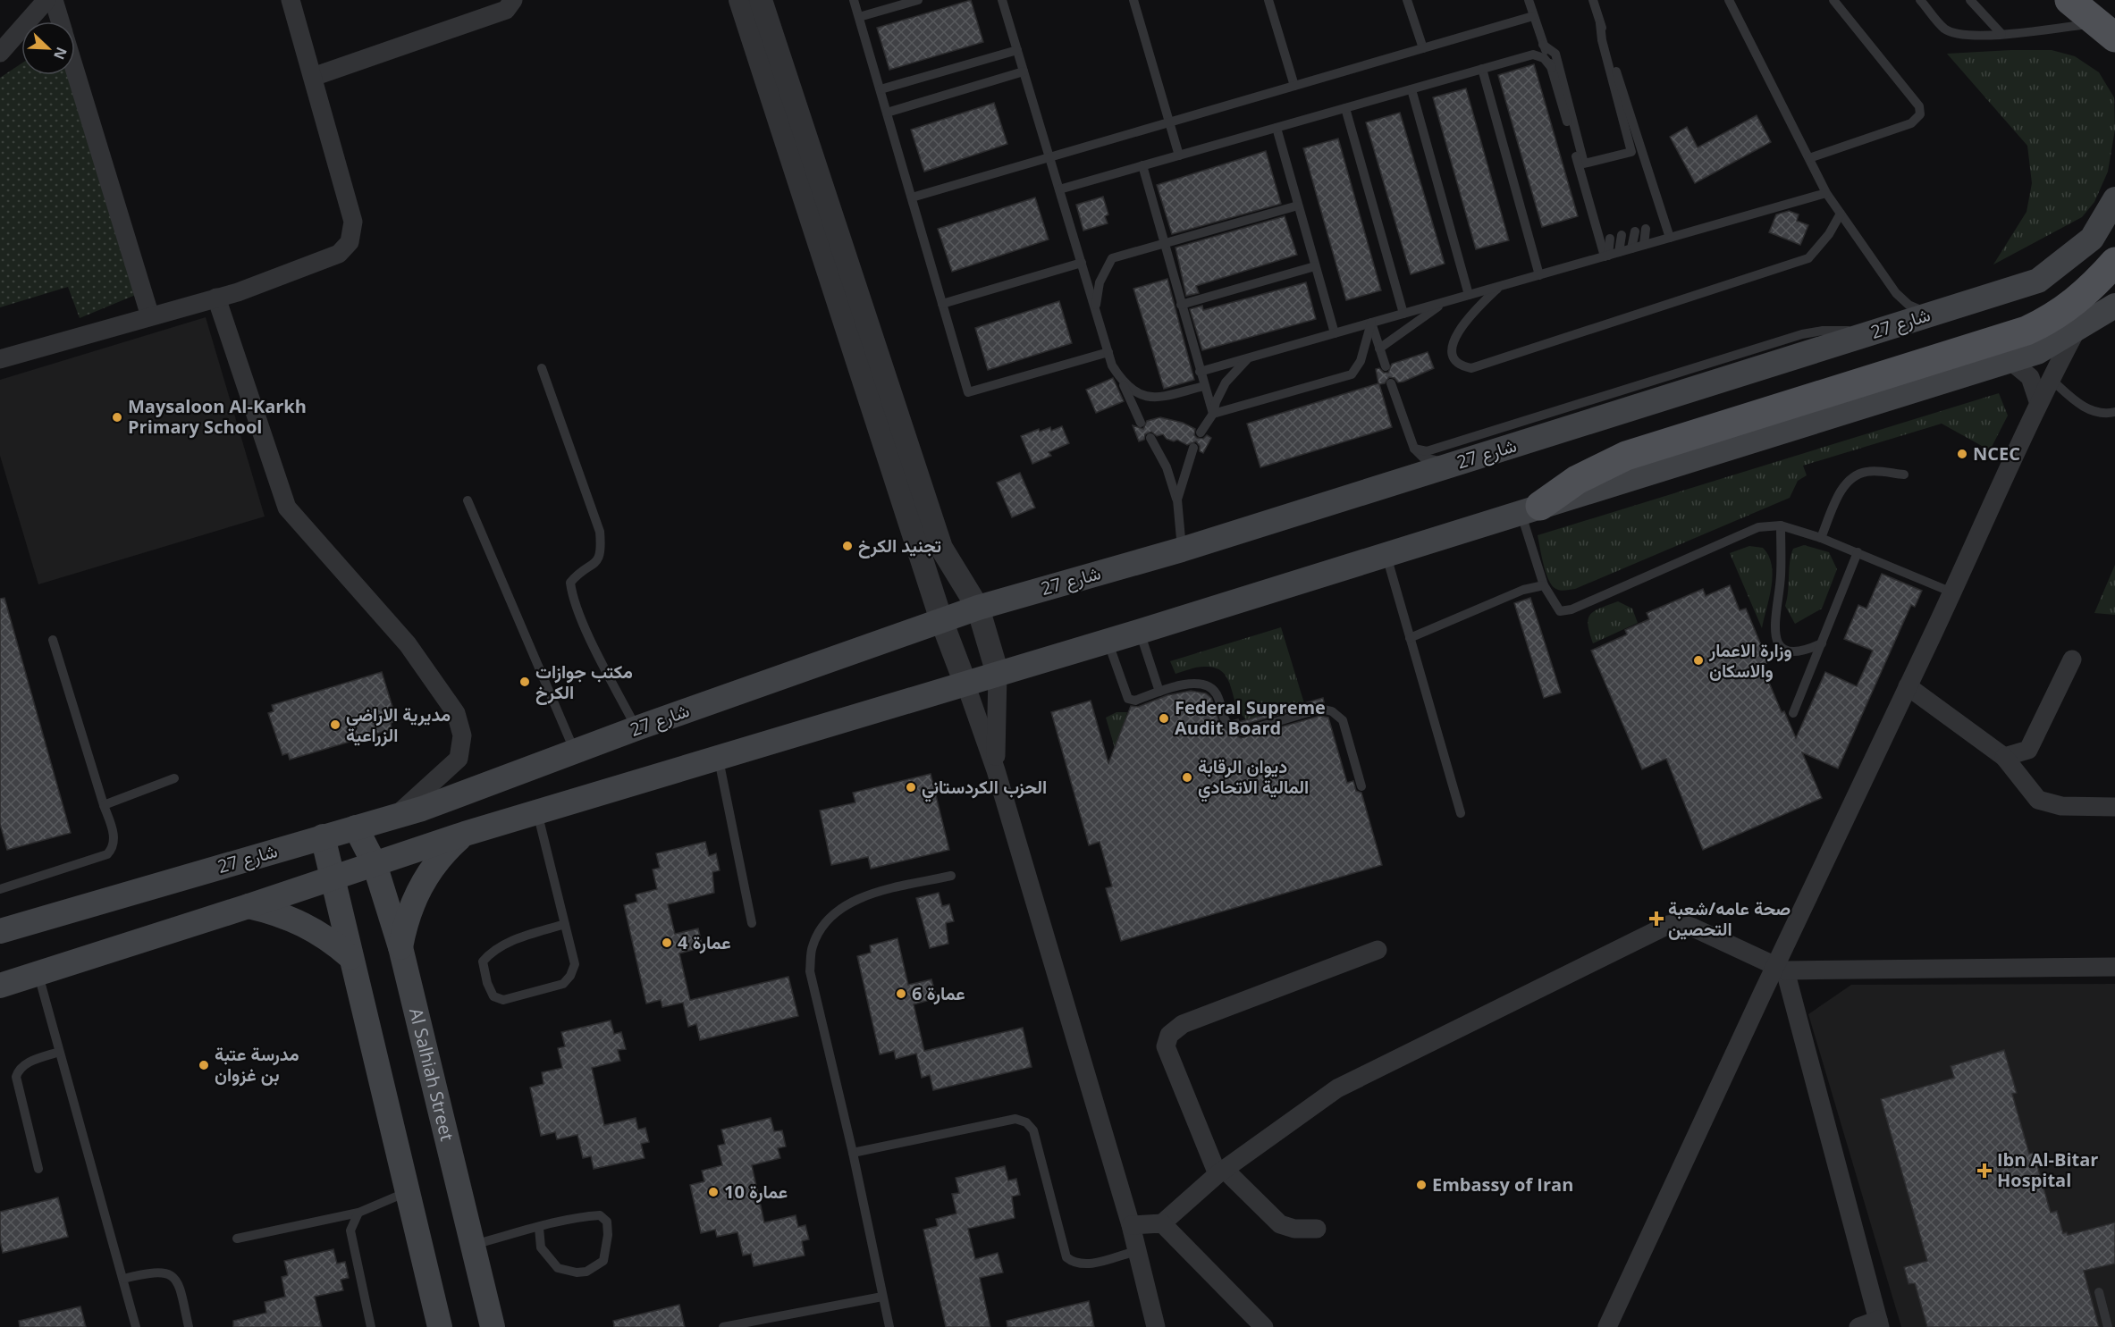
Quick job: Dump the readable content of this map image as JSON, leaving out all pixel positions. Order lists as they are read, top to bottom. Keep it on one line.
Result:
{"streets":{"main road":["شارع 27","Al Salhiah Street"]},"crossings":[["شارع 27","Al Salhiah Street"]],"places":{"other":["Maysaloon Al-Karkh Primary School","NCEC","تجنيد الكرخ","وزارة الاعمار والاسكان","مكتب جوازات الكرخ","Federal Supreme Audit Board","مديرية الاراضي الزراعية","ديوان الرقابة المالية الاتحادي","الحزب الكردستاني","عمارة 4","عمارة 6","مدرسة عتبة بن غزوان","Embassy of Iran","عمارة 10"],"health":["صحة عامه/شعبة التحصين","Ibn Al-Bitar Hospital"]},"north":"bottom right"}
